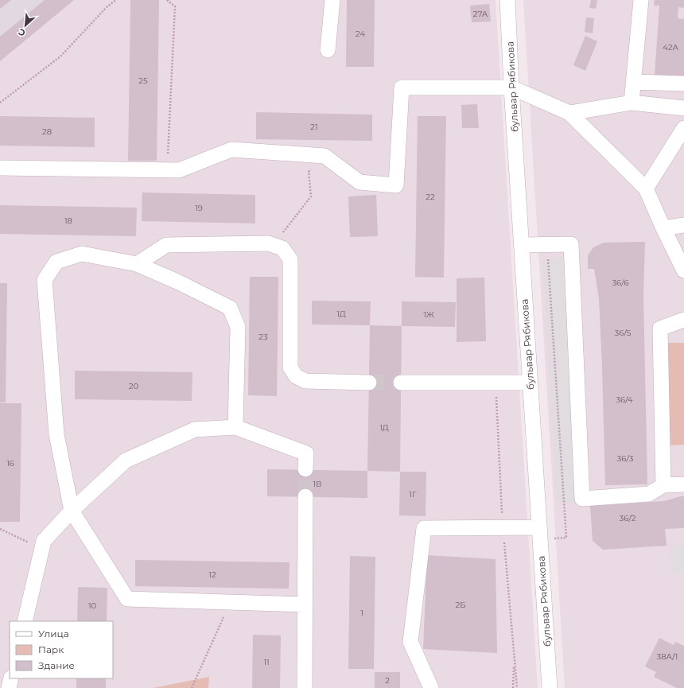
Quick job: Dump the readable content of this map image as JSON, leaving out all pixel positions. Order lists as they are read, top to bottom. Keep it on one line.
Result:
{"streets":{"street":["бульвар Рябикова"]},"house_numbers":["27А","24","42А","25","21","28","22","19","18","36/6","1Д","1Ж","36/5","23","20","36/4","1Д","36/3","16","1В","1Г","36/2","12","2Б","10","1","38А/1","11","2"],"legend":["Улица","Парк","Здание"],"north":"bottom left"}
